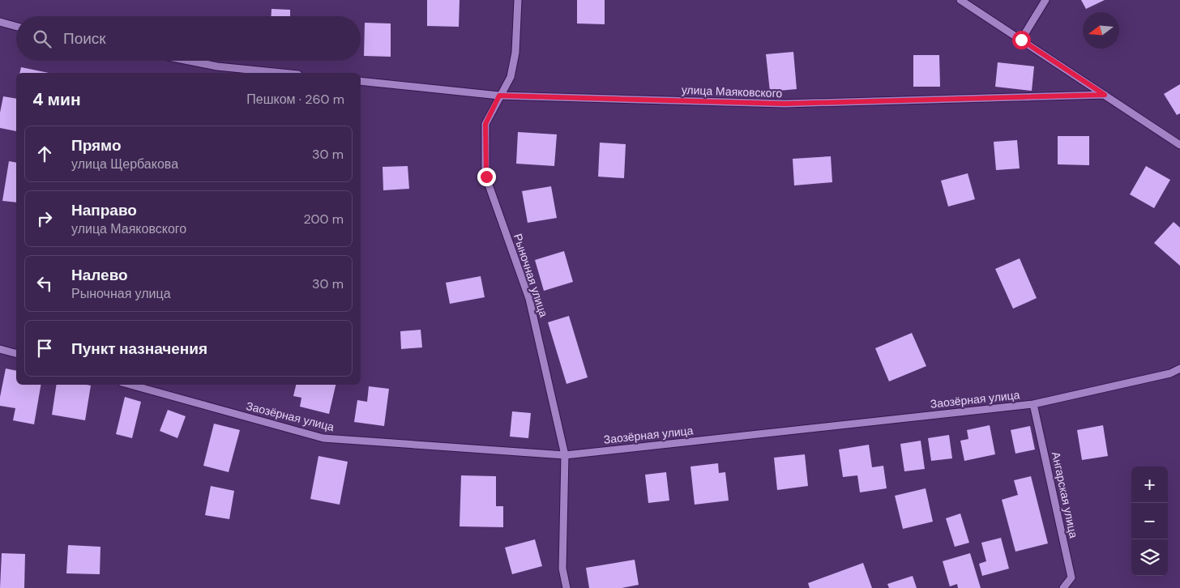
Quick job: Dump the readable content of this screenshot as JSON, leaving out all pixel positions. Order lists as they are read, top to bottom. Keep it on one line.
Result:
{"streets":{"street":["улица Маяковского","Рыночная улица","Заозёрная улица","Ангарская улица"]},"crossings":[["улица Маяковского","Рыночная улица"],["Рыночная улица","Заозёрная улица"],["Заозёрная улица","Ангарская улица"]],"north":"left","page":{"search":"Поиск","heading":["4 мин","Пешком · 260 m"],"list":[["Прямо","улица Щербакова","30 m"],["Направо","улица Маяковского","200 m"],["Налево","Рыночная улица","30 m"],"Пункт назначения"],"map_buttons":["+","−"]}}
